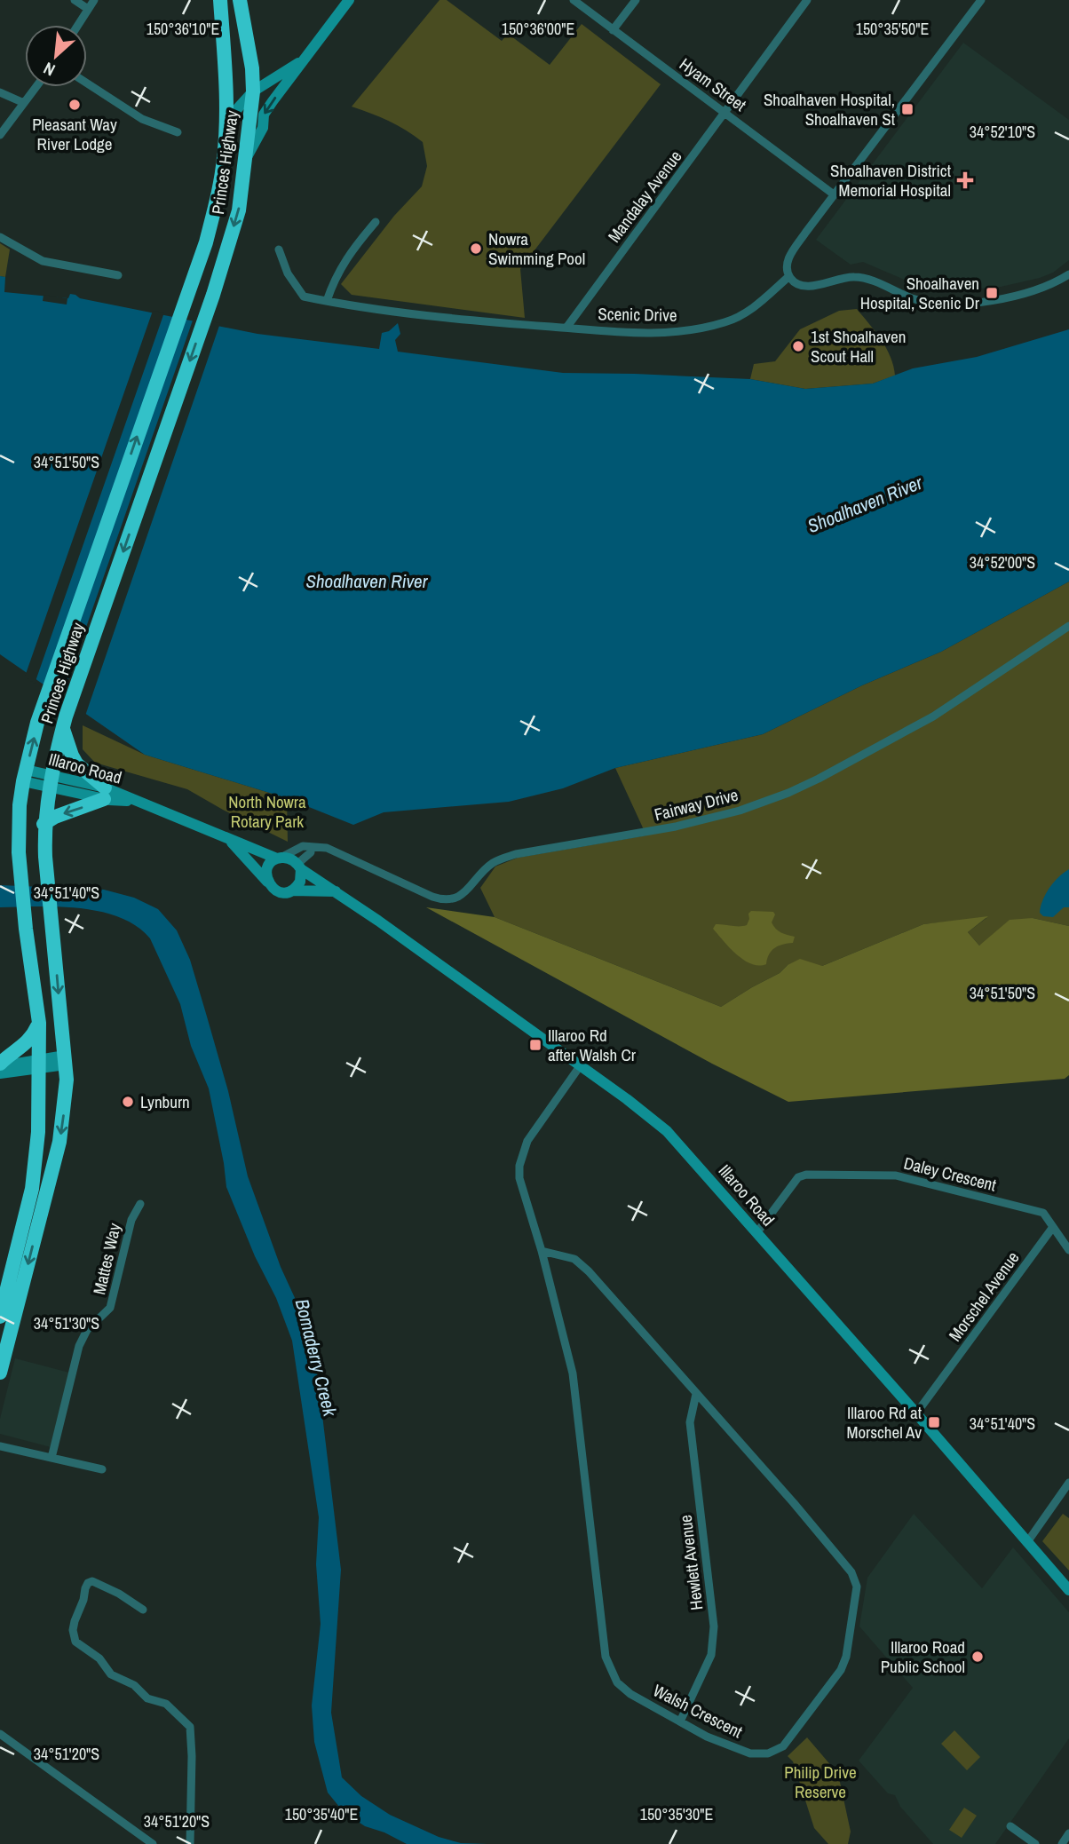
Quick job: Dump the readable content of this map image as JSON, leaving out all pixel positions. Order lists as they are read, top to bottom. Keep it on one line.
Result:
{"streets":{"highway":["Princes Highway"],"main road":["Illaroo Road"],"street":["Hyam Street","Mandalay Avenue","Scenic Drive","Fairway Drive","Daley Crescent","Mattes Way","Morschel Avenue","Hewlett Avenue","Walsh Crescent"]},"crossings":[["Hyam Street","Mandalay Avenue"],["Princes Highway","Illaroo Road"],["Mandalay Avenue","Scenic Drive"],["Illaroo Road","Daley Crescent"],["Illaroo Road","Morschel Avenue"],["Illaroo Road","Walsh Crescent"],["Daley Crescent","Morschel Avenue"],["Hewlett Avenue","Walsh Crescent"]],"water":["Shoalhaven River","Bomaderry Creek"],"parks":["North Nowra Rotary Park","Philip Drive Reserve"],"places":{"other":["Pleasant Way River Lodge","Nowra Swimming Pool","1st Shoalhaven Scout Hall","Lynburn","Illaroo Road Public School"],"transit":["Shoalhaven Hospital, Shoalhaven St","Shoalhaven Hospital, Scenic Dr","Illaroo Rd after Walsh Cr","Illaroo Rd at Morschel Av"],"health":["Shoalhaven District Memorial Hospital"]},"north":"bottom left","coordinates":["150°36'10\"E","150°36'00\"E","150°35'50\"E","34°52'10\"S","34°51'50\"S","34°52'00\"S","34°51'40\"S","34°51'30\"S","34°51'20\"S","150°35'40\"E","150°35'30\"E"]}
